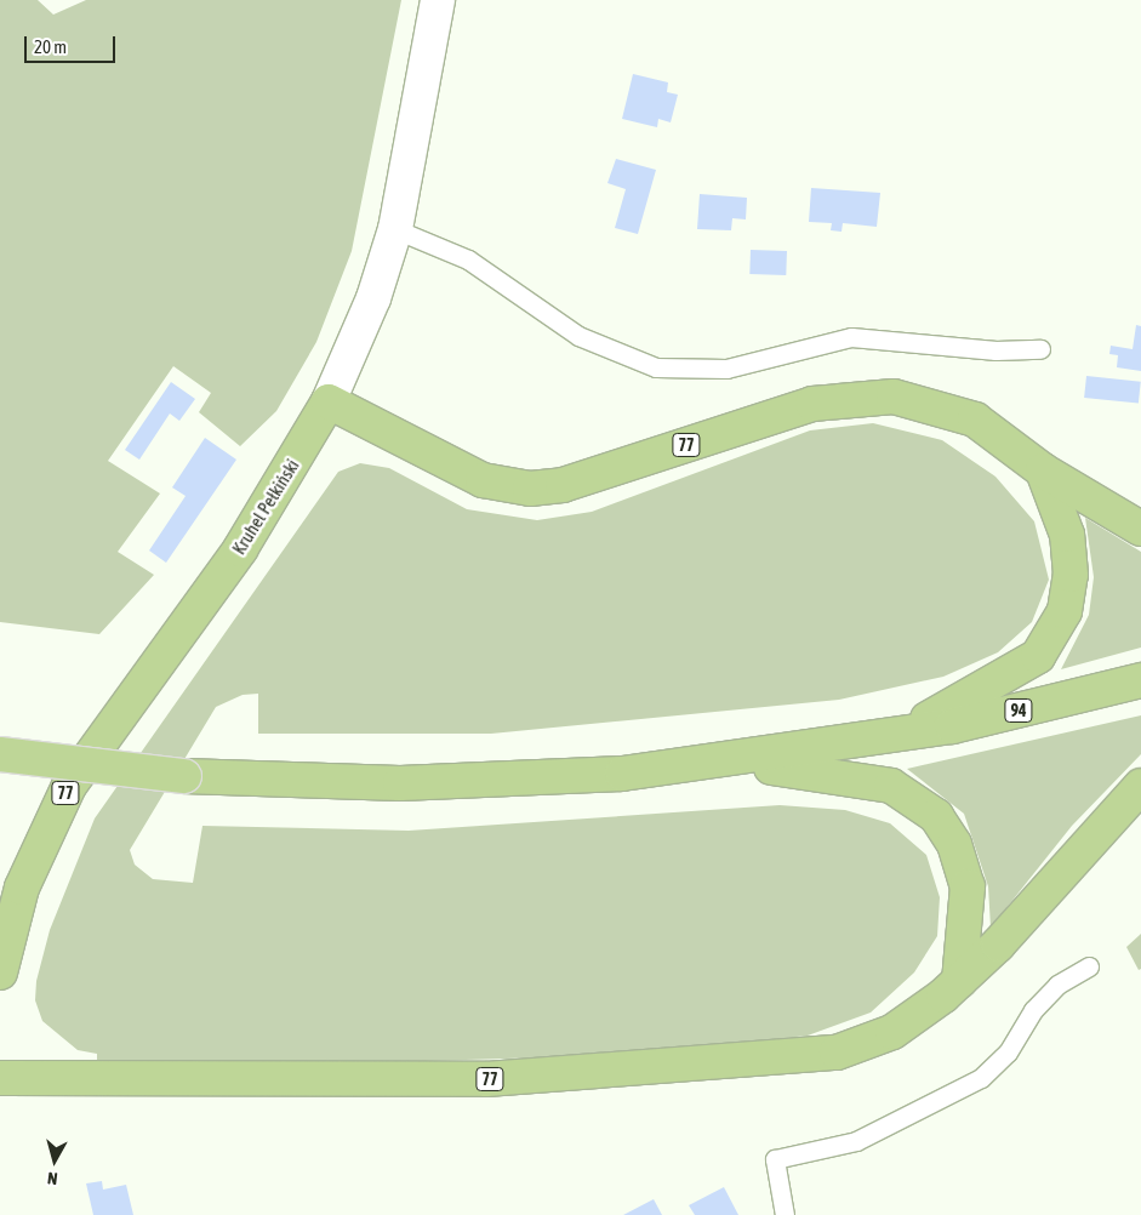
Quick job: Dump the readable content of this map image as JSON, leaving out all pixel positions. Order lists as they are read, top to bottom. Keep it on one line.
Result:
{"streets":{"main road":["77","Kruhel Pełkiński","94"]},"crossings":[["77","Kruhel Pełkiński"],["77","94"]],"scale_bar":"20 m","north":"bottom"}
